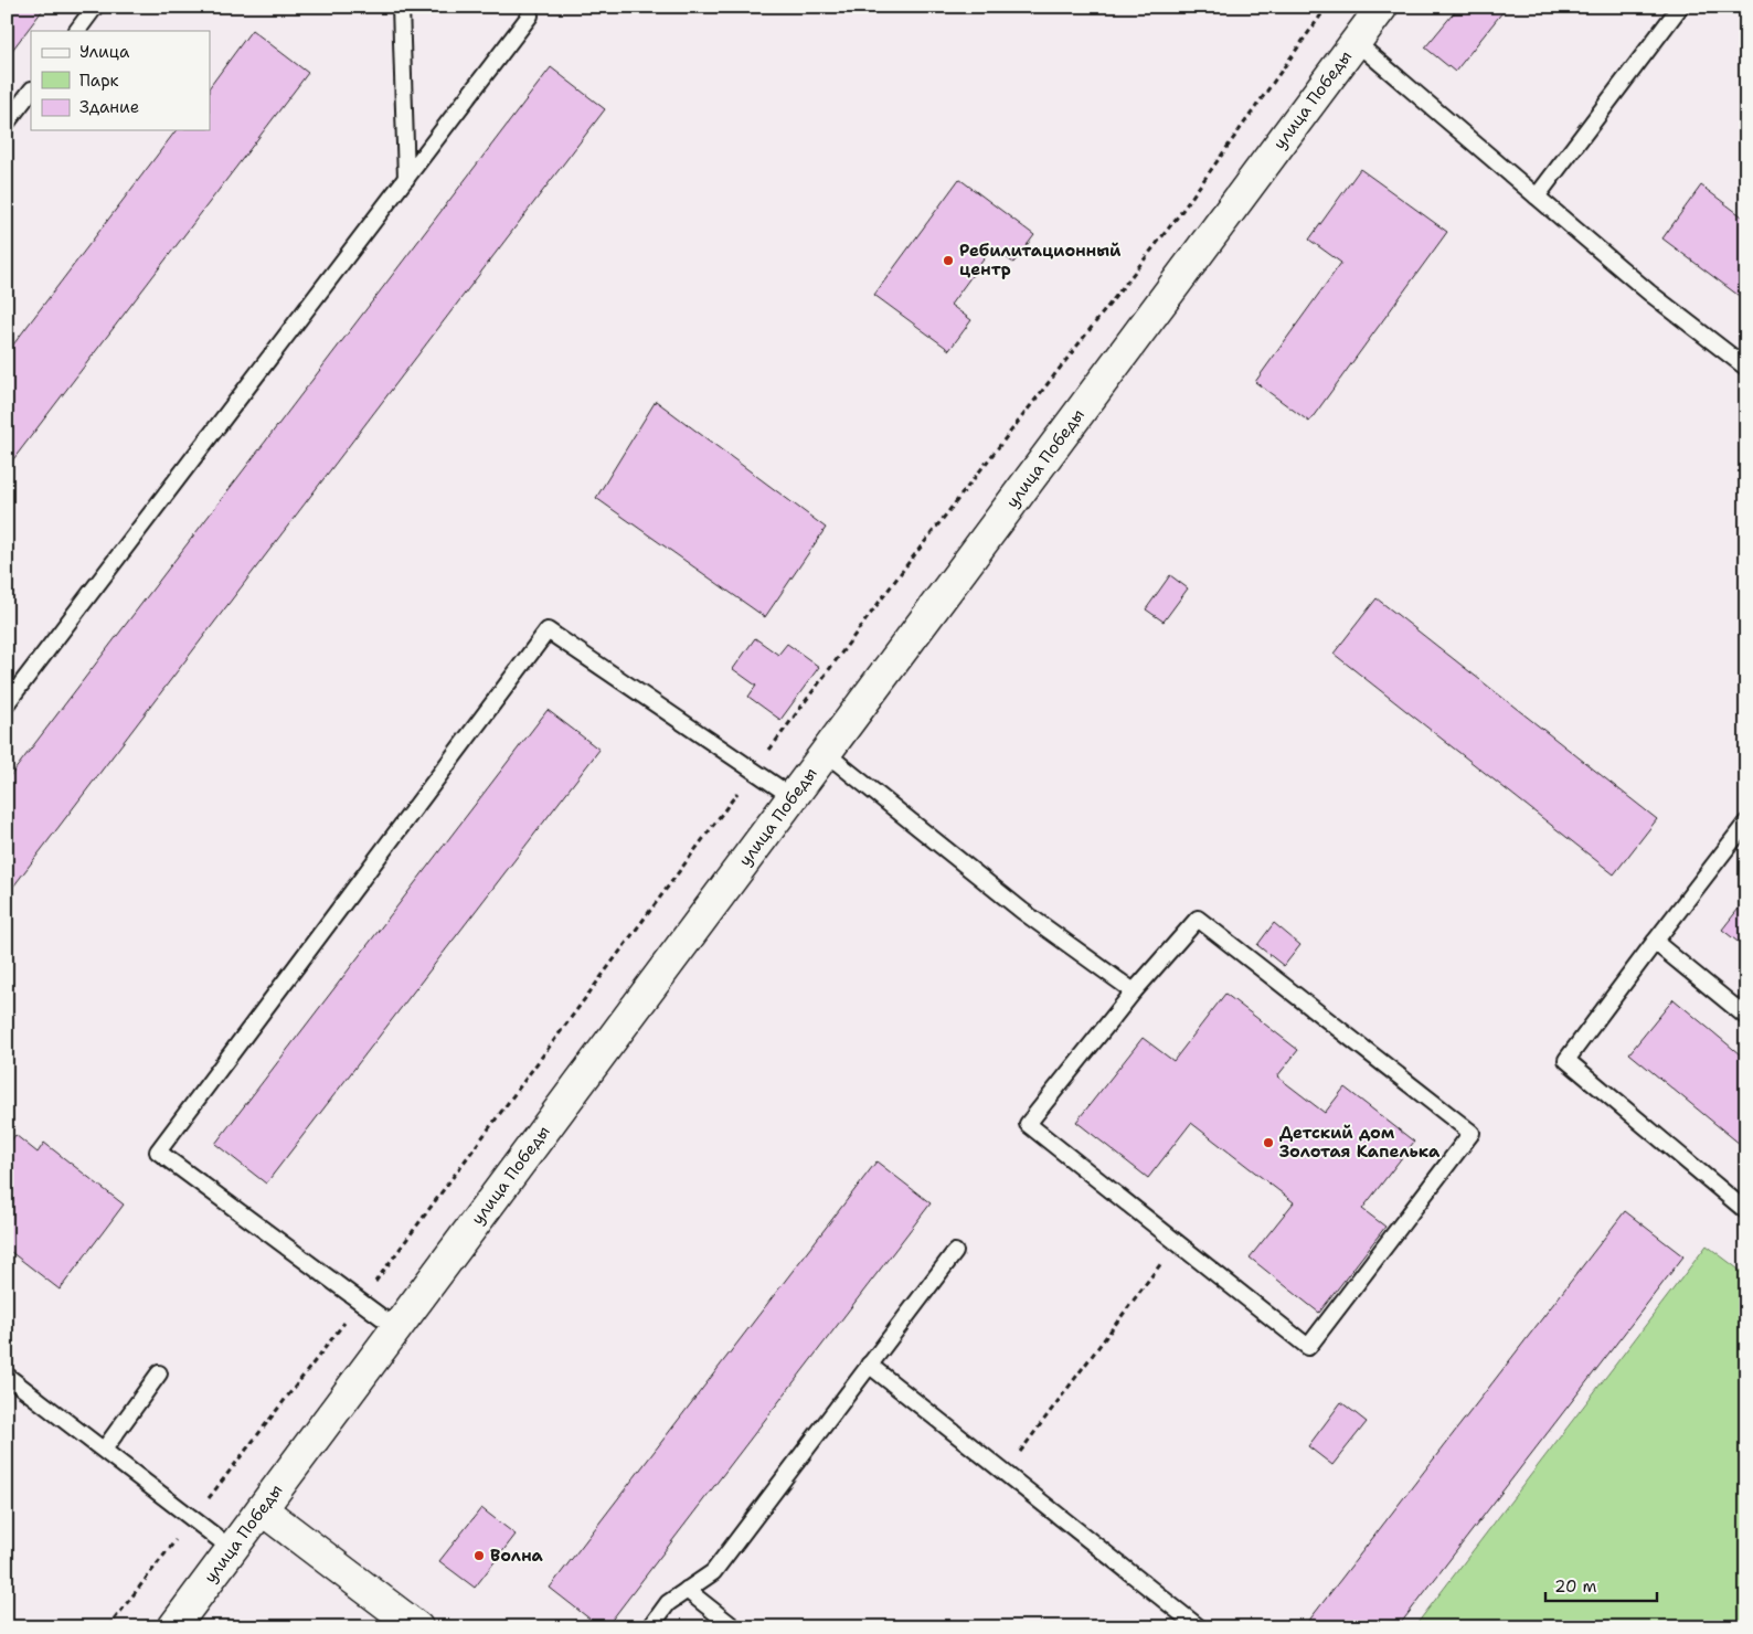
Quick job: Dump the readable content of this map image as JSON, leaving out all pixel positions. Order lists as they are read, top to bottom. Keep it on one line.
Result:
{"streets":{"street":["улица Победы"]},"places":["Ребилитационный центр","Детский дом Золотая Капелька","Волна"],"legend":["Улица","Парк","Здание"],"scale_bar":"20 m"}
